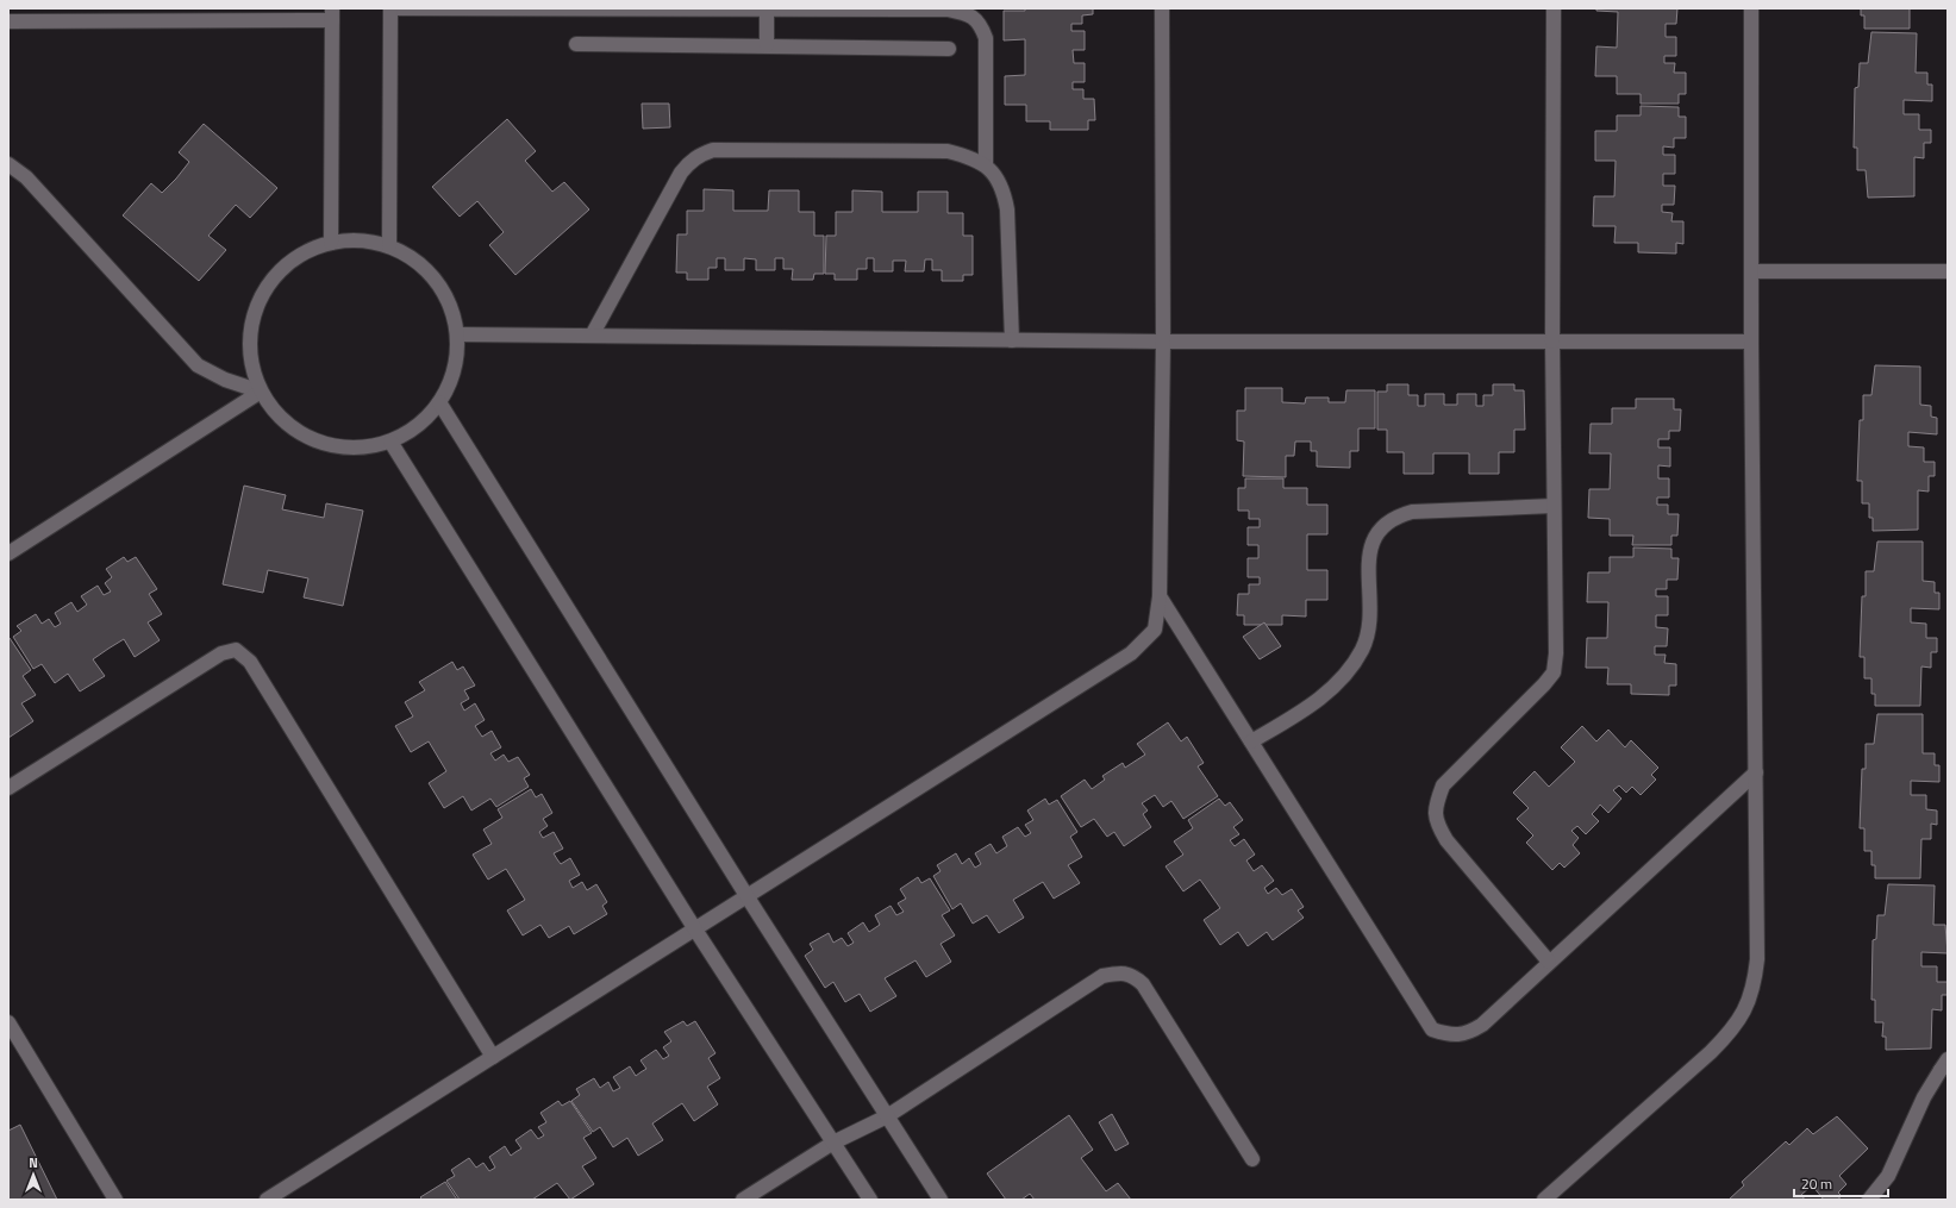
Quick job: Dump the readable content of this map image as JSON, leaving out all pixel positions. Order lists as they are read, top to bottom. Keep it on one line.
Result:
{"scale_bar":"20 m","north":"top"}
